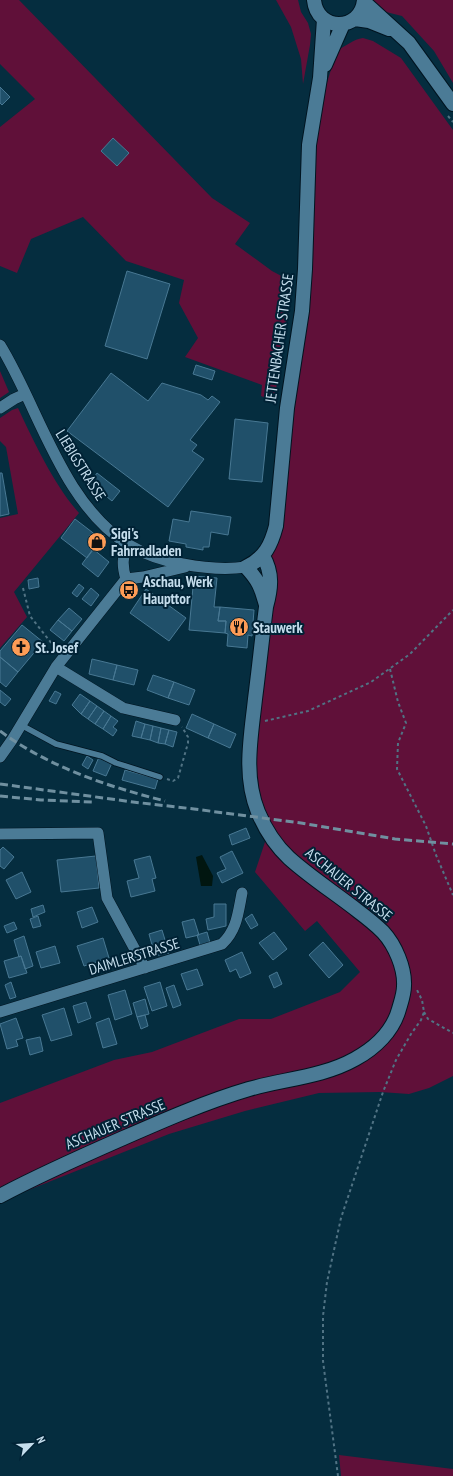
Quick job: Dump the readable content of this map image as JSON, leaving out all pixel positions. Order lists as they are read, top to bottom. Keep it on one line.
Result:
{"streets":{"street":["JETTENBACHER STRASSE","LIEBIGSTRASSE","ASCHAUER STRASSE","DAIMLERSTRASSE"]},"crossings":[["JETTENBACHER STRASSE","LIEBIGSTRASSE"],["JETTENBACHER STRASSE","ASCHAUER STRASSE"],["LIEBIGSTRASSE","ASCHAUER STRASSE"]],"places":{"shop":["Sigi's Fahrradladen"],"bus stop":["Aschau, Werk Haupttor"],"restaurant":["Stauwerk"],"church":["St. Josef"]},"north":"top right"}
